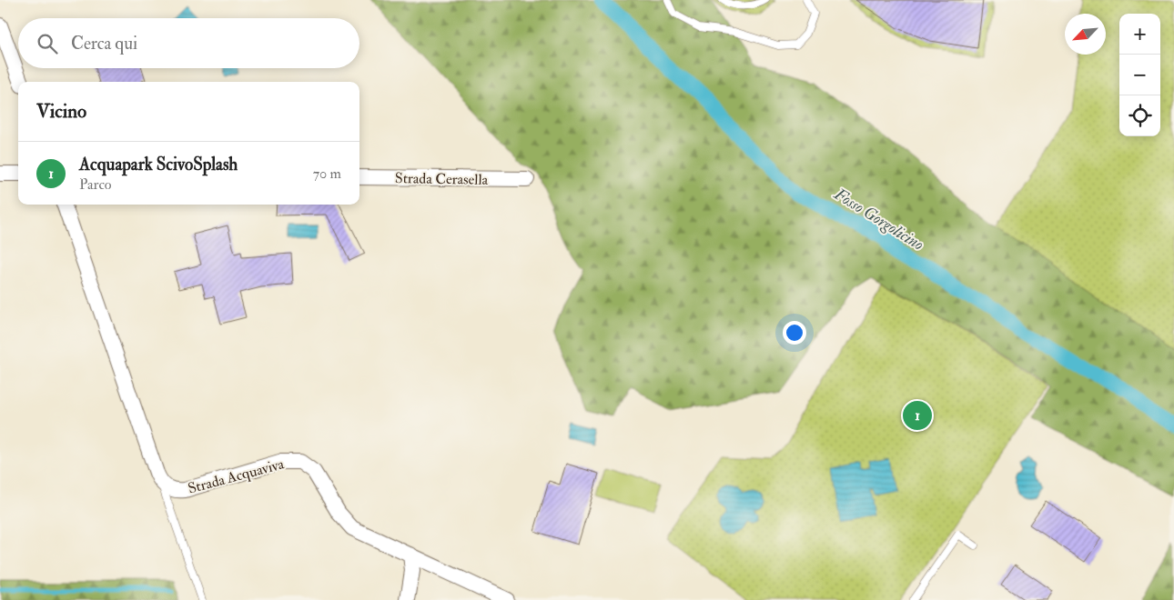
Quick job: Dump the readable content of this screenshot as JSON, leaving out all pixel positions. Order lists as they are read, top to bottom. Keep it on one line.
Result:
{"streets":{"street":["Strada Cerasella","Strada Acquaviva"]},"water":["Fosso Gorgolicino"],"north":"bottom left","page":{"map_buttons":["+","−"],"search":"Cerca qui","heading":"Vicino","list":[{"mark":"1","name":"Acquapark ScivoSplash","note":"Parco","value":"70 m"}],"pins":"1"}}
